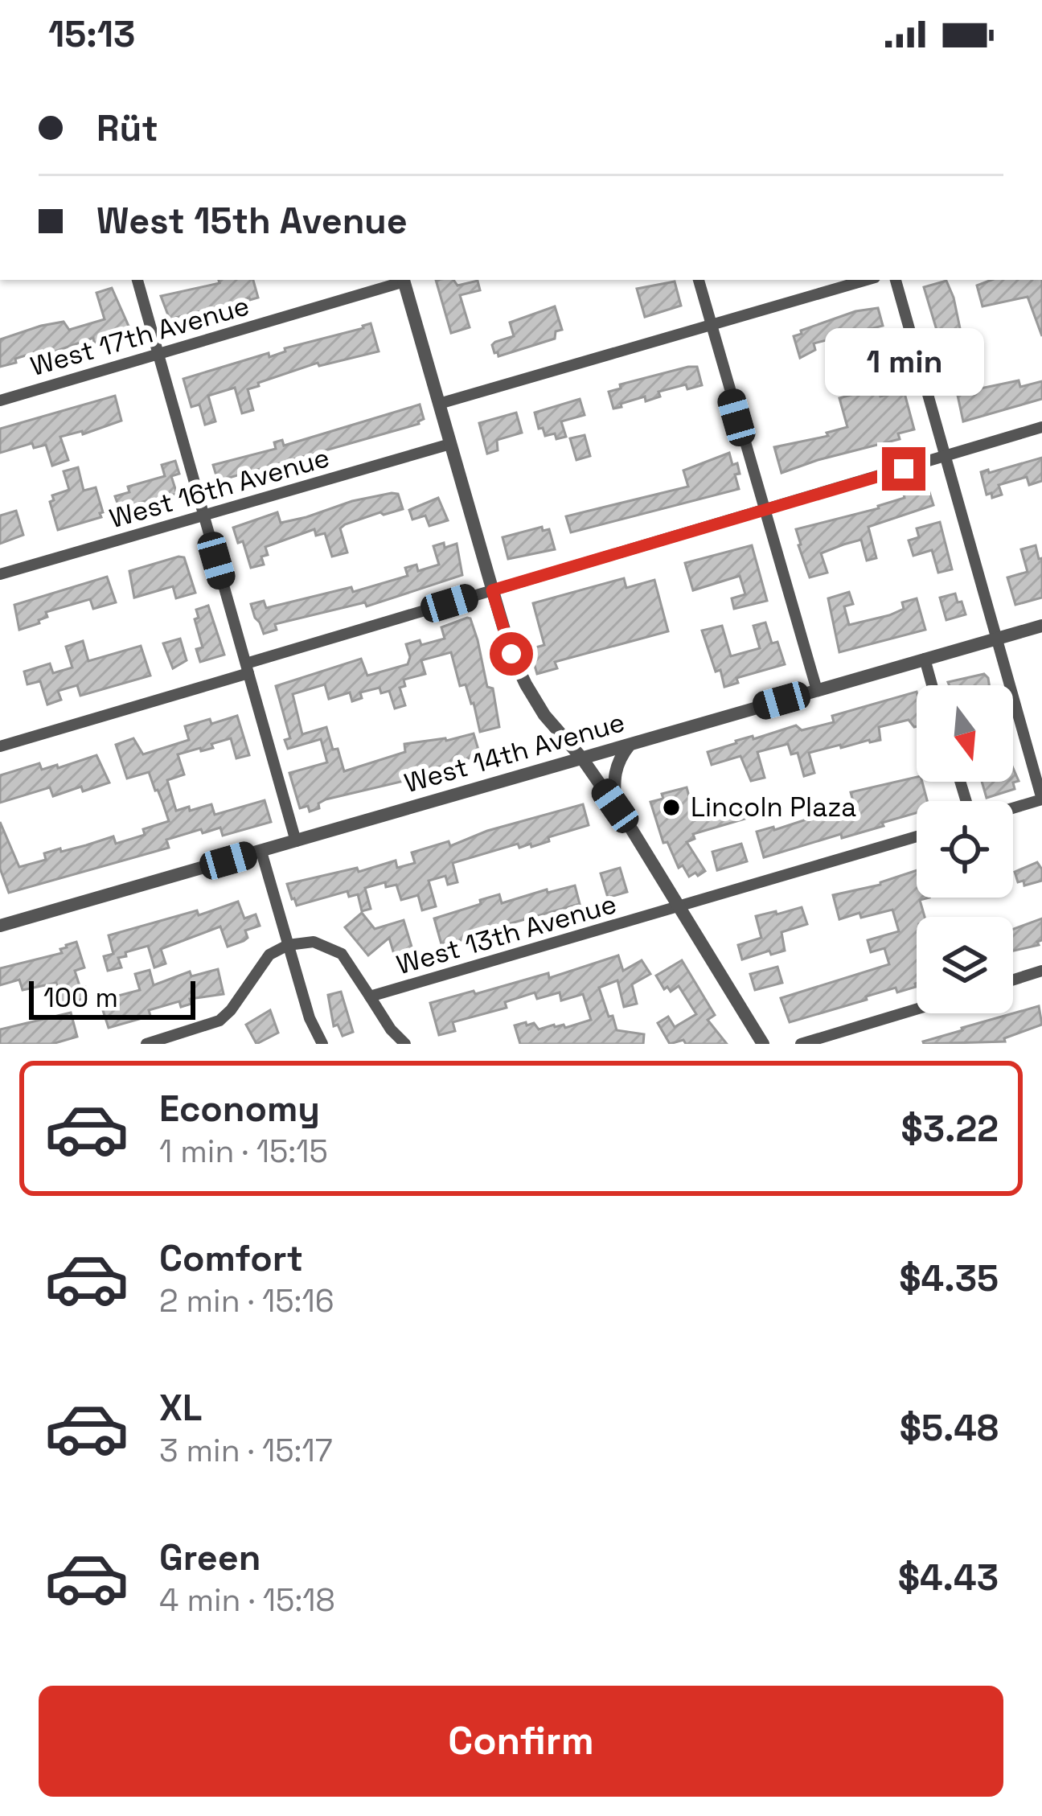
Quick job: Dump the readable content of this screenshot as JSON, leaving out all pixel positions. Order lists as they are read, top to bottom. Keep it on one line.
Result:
{"streets":{"street":["West 17th Avenue","West 16th Avenue","West 14th Avenue","West 13th Avenue"]},"places":["Lincoln Plaza"],"scale_bar":"100 m","north":"bottom","page":{"status":"15:13","banner":["Rüt","West 15th Avenue"],"bubble":"1 min","scale":"100 m","list":[{"name":"Economy","note":"1 min · 15:15","value":"$3.22"},{"name":"Comfort","note":"2 min · 15:16","value":"$4.35"},{"name":"XL","note":"3 min · 15:17","value":"$5.48"},{"name":"Green","note":"4 min · 15:18","value":"$4.43"}],"buttons":"Confirm"}}
